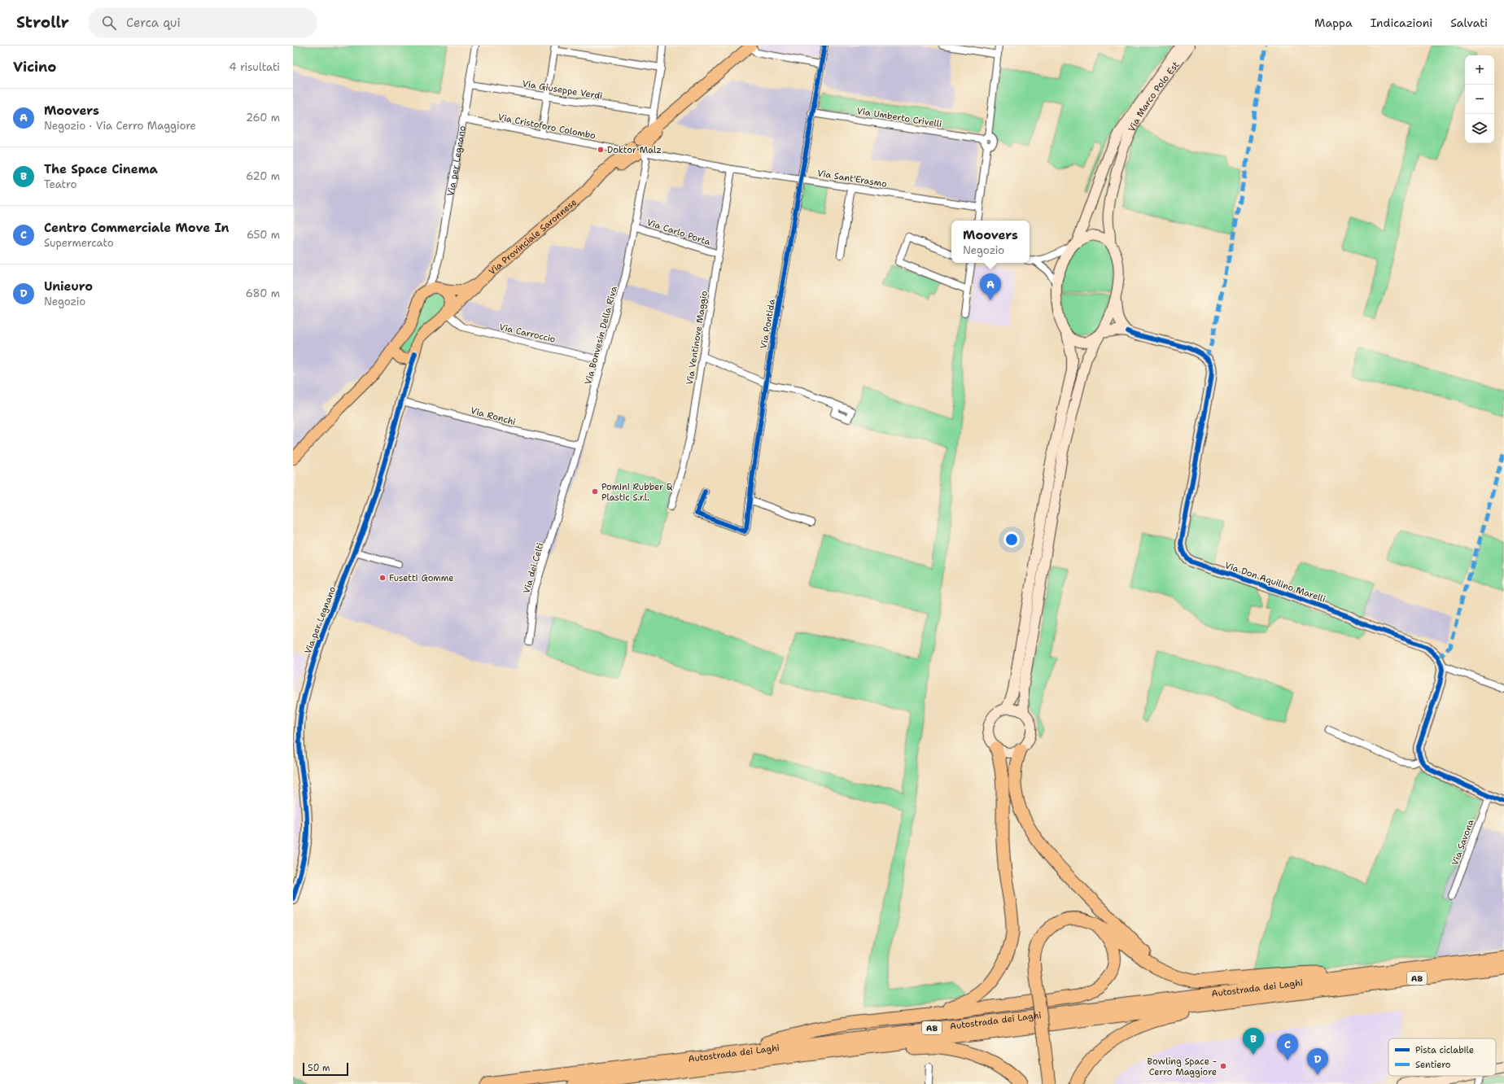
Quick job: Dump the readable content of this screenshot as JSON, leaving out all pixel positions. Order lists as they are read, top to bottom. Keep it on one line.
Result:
{"streets":{"highway":["A8","Autostrada dei Laghi"],"main road":["Via Provinciale Saronnese"],"street":["Via Giuseppe Verdi","Via Marco Polo Est","Via Umberto Crivelli","Via Cristoforo Colombo","Via per Legnano","Via Sant'Erasmo","Via Carlo Porta","Via Pontida","Via Carroccio","Via Bonvesin Della Riva","Via Ventinove Maggio","Via Ronchi","Via dei Celti","Via Don Aquilino Marelli","Via Savona"]},"crossings":[["Via Giuseppe Verdi","Via per Legnano"],["Via Marco Polo Est","Via Don Aquilino Marelli"],["Via Umberto Crivelli","Via Pontida"],["Via Cristoforo Colombo","Via per Legnano"],["Via Cristoforo Colombo","Via Sant'Erasmo"],["Via Cristoforo Colombo","Via Provinciale Saronnese"],["Via Cristoforo Colombo","Via Bonvesin Della Riva"],["Via per Legnano","Via Provinciale Saronnese"],["Via per Legnano","Via Ronchi"],["Via Sant'Erasmo","Via Provinciale Saronnese"],["Via Sant'Erasmo","Via Pontida"],["Via Sant'Erasmo","Via Bonvesin Della Riva"],["Via Sant'Erasmo","Via Ventinove Maggio"],["Via Carlo Porta","Via Bonvesin Della Riva"],["Via Carlo Porta","Via Ventinove Maggio"],["Via Provinciale Saronnese","Via Carroccio"],["Via Provinciale Saronnese","Via Bonvesin Della Riva"],["Via Carroccio","Via Bonvesin Della Riva"],["Via Bonvesin Della Riva","Via Ronchi"],["Via Bonvesin Della Riva","Via dei Celti"]],"places":["Doktor Malz","Pomini Rubber & Plastic S.r.l.","Fusetti Gomme","Bowling Space - Cerro Maggiore"],"legend":["Pista ciclabile","Sentiero"],"scale_bar":"50 m","page":{"header":"Strollr","search":"Cerca qui","nav":["Mappa","Indicazioni","Salvati"],"heading":["Vicino","4 risultati"],"map_buttons":["+","−"],"list":[{"mark":"A","name":"Moovers","note":"Negozio · Via Cerro Maggiore","value":"260 m"},{"mark":"B","name":"The Space Cinema","note":"Teatro","value":"620 m"},{"mark":"C","name":"Centro Commerciale Move In","note":"Supermercato","value":"650 m"},{"mark":"D","name":"Unieuro","note":"Negozio","value":"680 m"}],"popup":["Moovers","Negozio"],"pins":["A","B","C","D"],"scale":"50 m"}}
